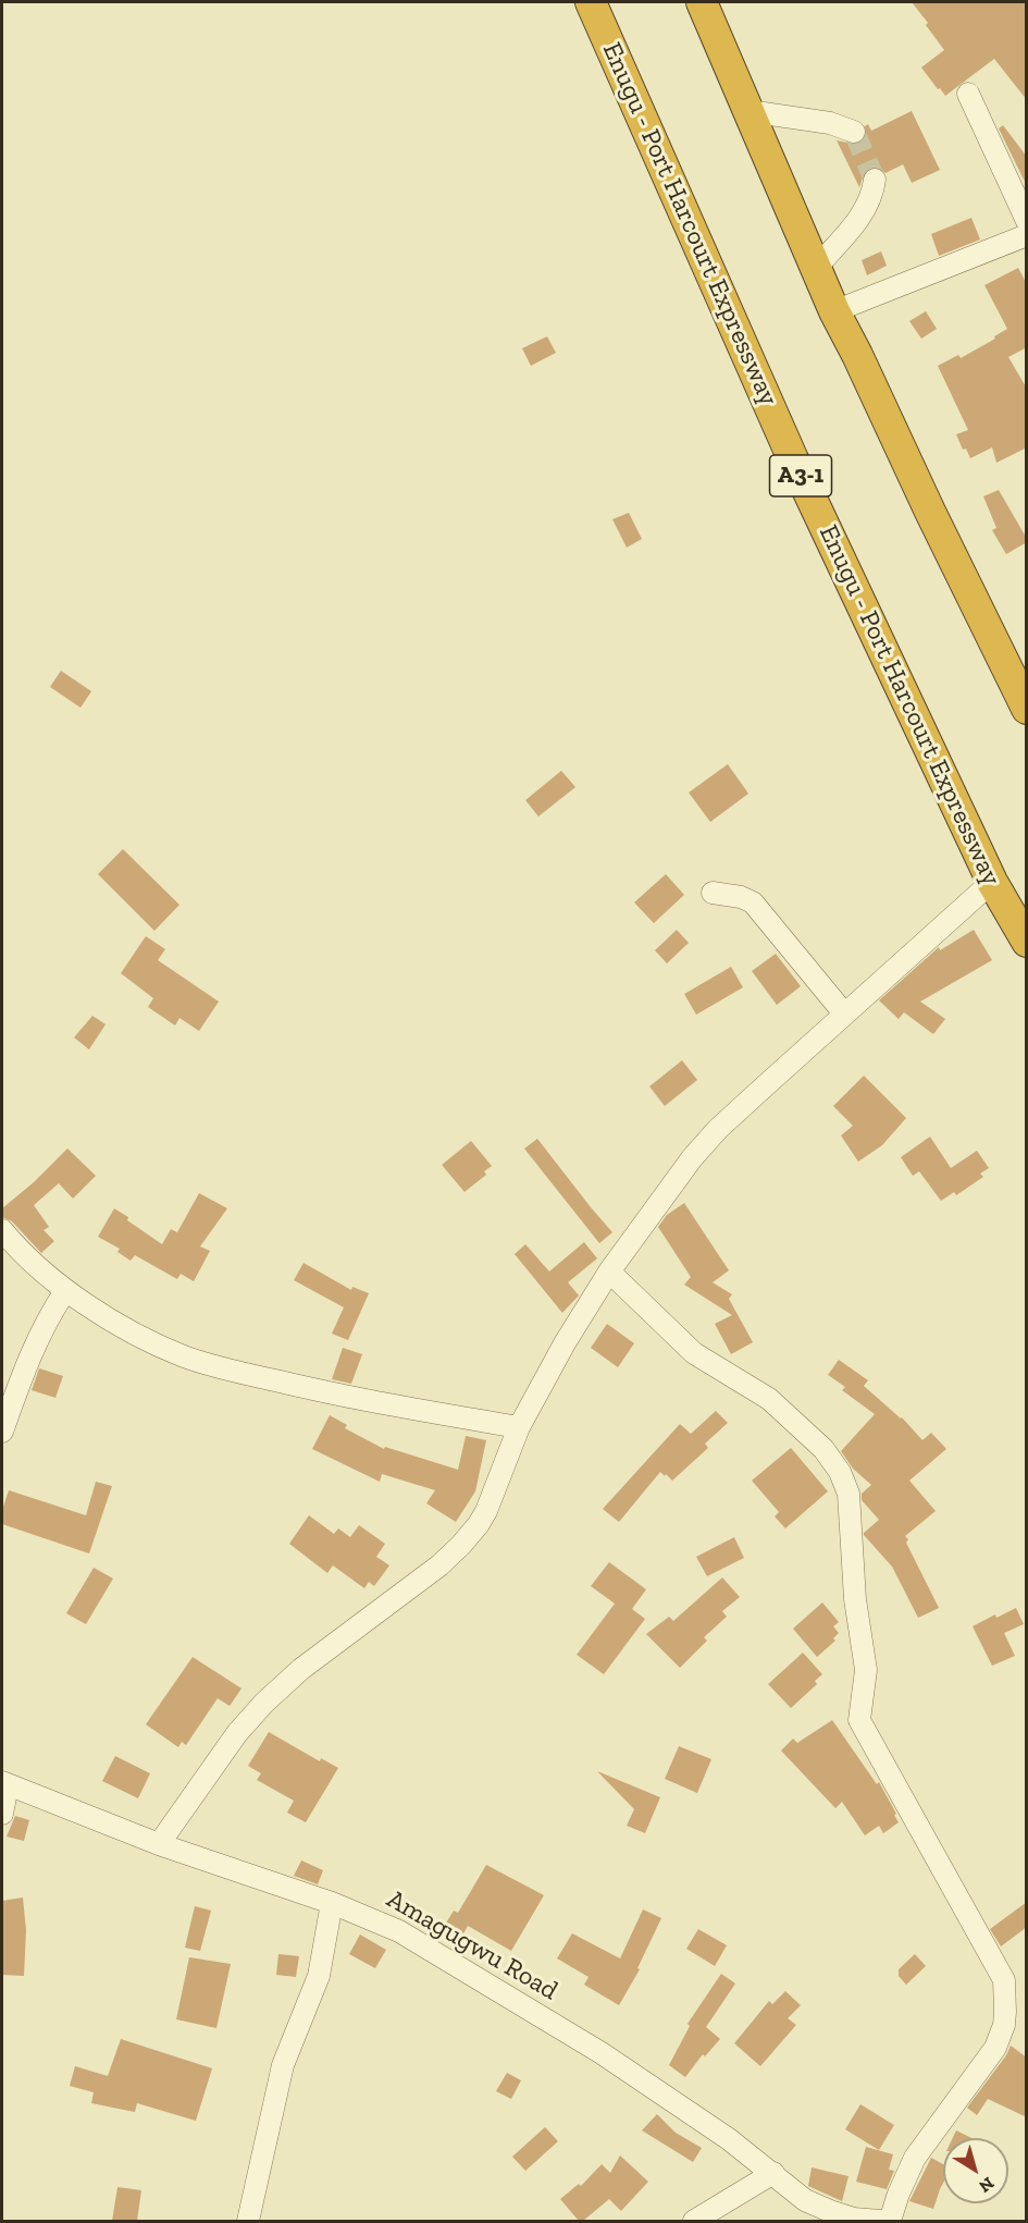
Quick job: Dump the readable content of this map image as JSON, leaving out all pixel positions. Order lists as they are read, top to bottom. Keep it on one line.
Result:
{"streets":{"highway":["Enugu - Port Harcourt Expressway","A3-1"],"street":["Amagugwu Road"]},"north":"bottom right"}
